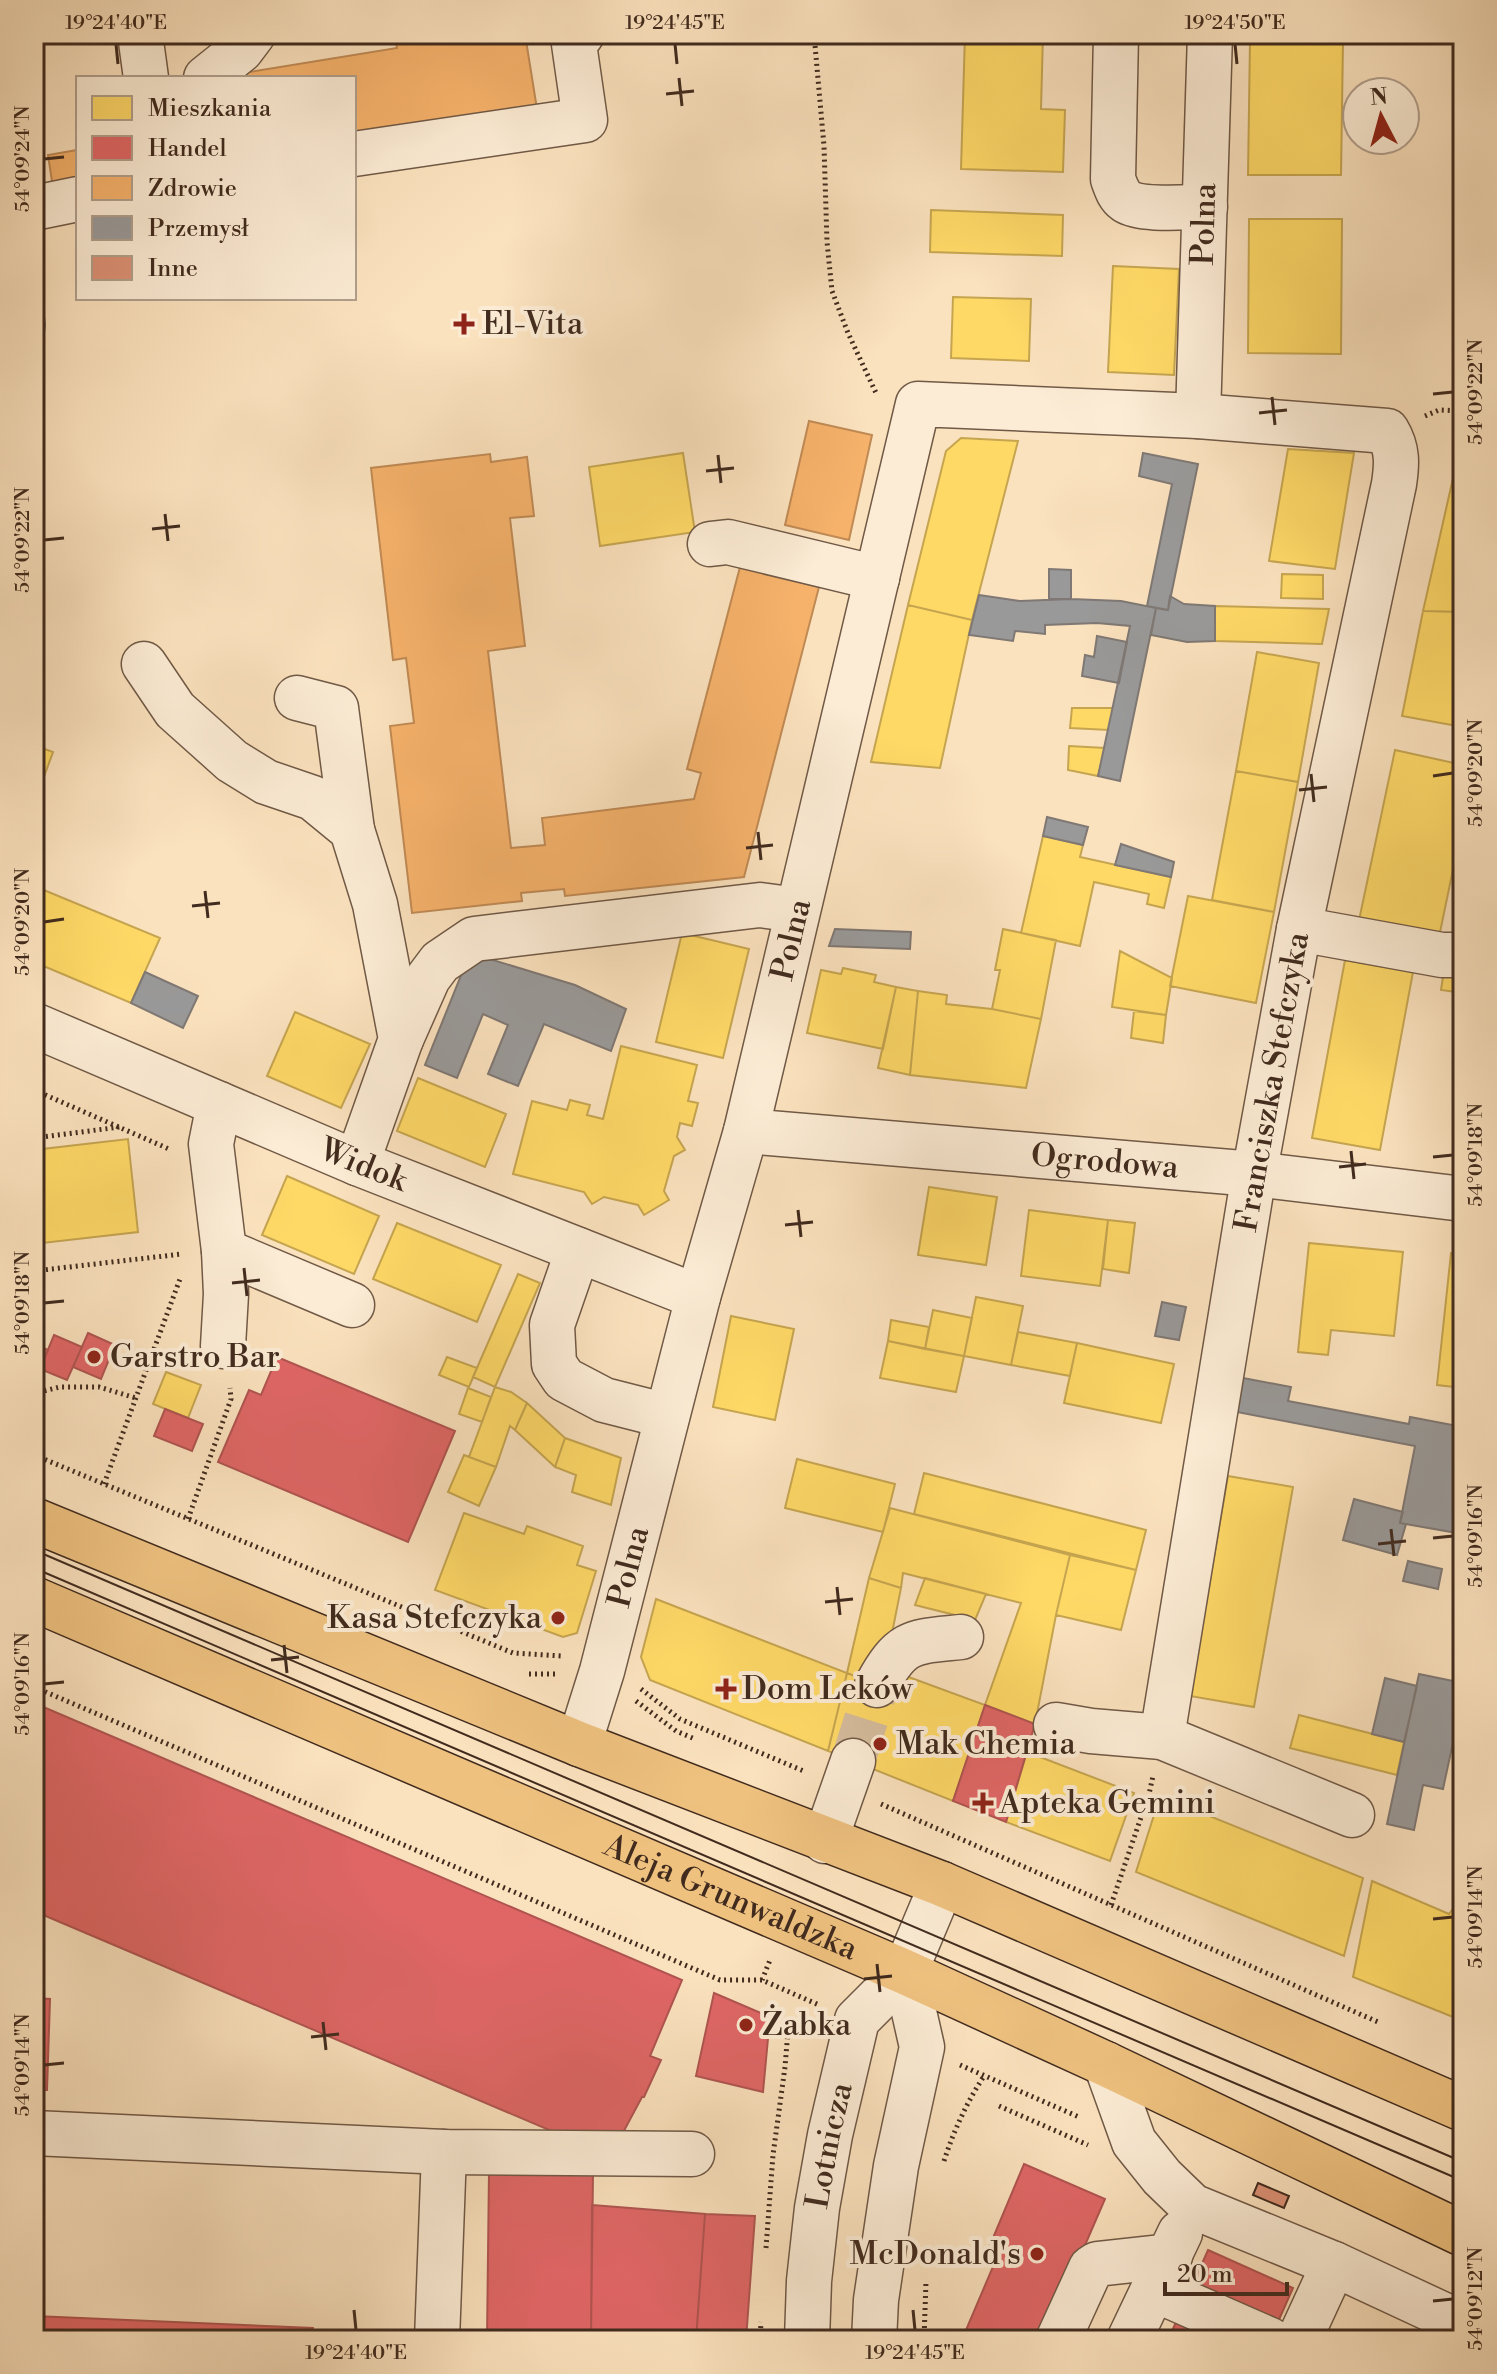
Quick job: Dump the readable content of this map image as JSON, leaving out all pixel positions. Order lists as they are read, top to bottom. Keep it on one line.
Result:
{"streets":{"main road":["Aleja Grunwaldzka"],"street":["Polna","Franciszka Stefczyka","Ogrodowa","Widok","Lotnicza"]},"crossings":[["Polna","Franciszka Stefczyka"],["Polna","Ogrodowa"],["Polna","Widok"],["Franciszka Stefczyka","Ogrodowa"],["Aleja Grunwaldzka","Lotnicza"]],"places":{"health":["El-Vita","Dom Leków","Apteka Gemini"],"other":["Garstro Bar","Kasa Stefczyka","Mak Chemia","Żabka","McDonald's"]},"legend":["Mieszkania","Handel","Zdrowie","Przemysł","Inne"],"scale_bar":"20 m","north":"top","coordinates":["19°24'40\"E","19°24'45\"E","19°24'50\"E","54°09'24\"N","54°09'22\"N","54°09'20\"N","54°09'18\"N","54°09'16\"N","54°09'14\"N","54°09'12\"N"]}
